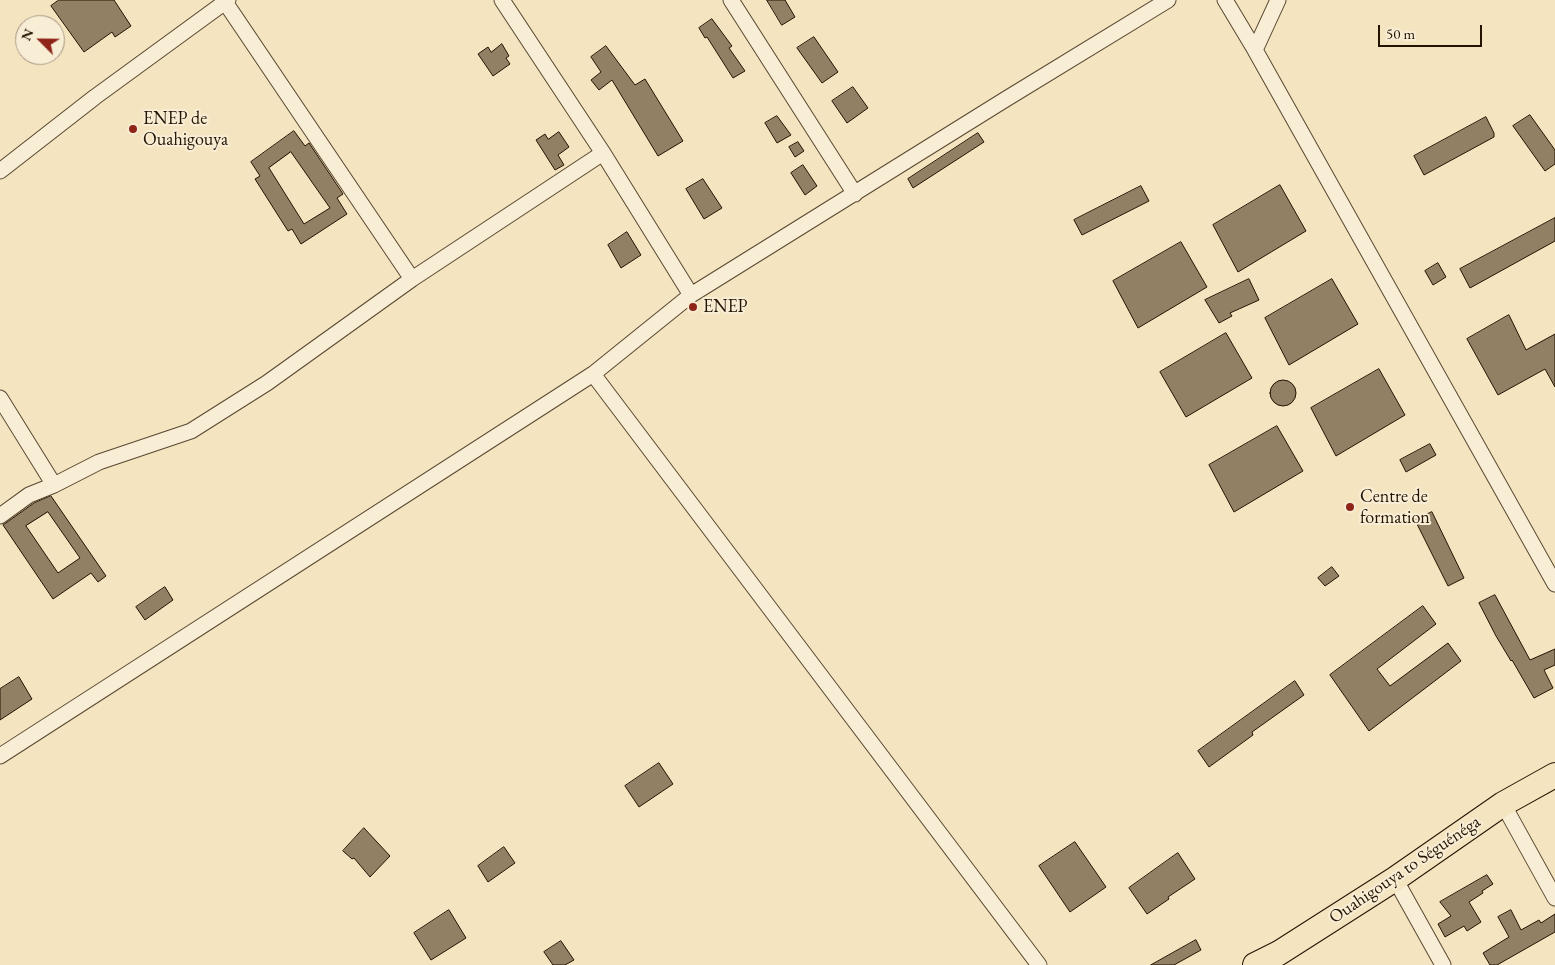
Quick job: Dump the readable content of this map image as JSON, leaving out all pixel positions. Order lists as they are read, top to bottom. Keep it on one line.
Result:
{"streets":{"main road":["Ouahigouya to Séguénéga"]},"places":["ENEP de Ouahigouya","ENEP","Centre de formation"],"scale_bar":"50 m","north":"top left"}
